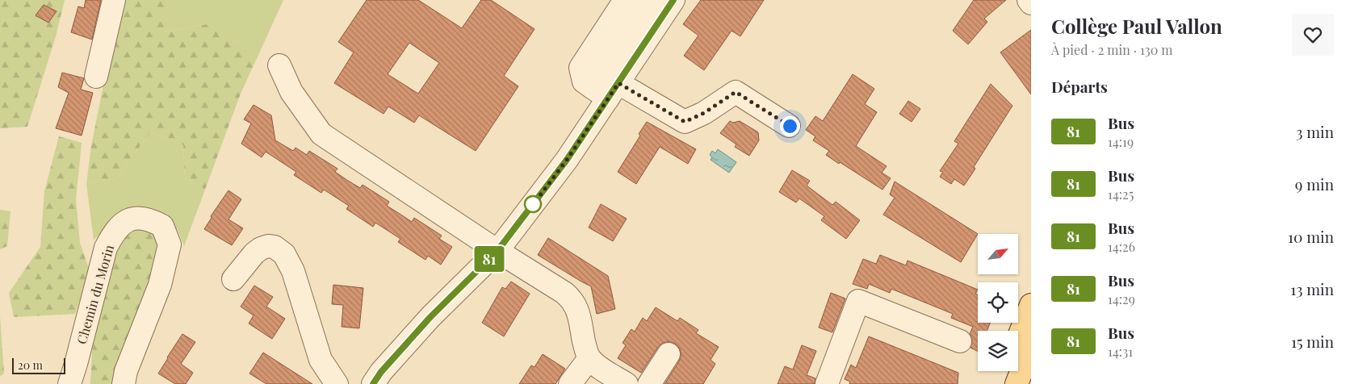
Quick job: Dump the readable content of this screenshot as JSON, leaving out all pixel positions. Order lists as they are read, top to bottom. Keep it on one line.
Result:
{"streets":{"street":["Chemin du Morin"]},"lines":["bus line 81"],"scale_bar":"20 m","north":"top right","page":{"on_map":"81","heading":[["Collège Paul Vallon","À pied · 2 min · 130 m"],"Départs"],"list":[{"mark":"81","name":"Bus","note":"14:19","value":"3 min"},{"mark":"81","name":"Bus","note":"14:25","value":"9 min"},{"mark":"81","name":"Bus","note":"14:26","value":"10 min"},{"mark":"81","name":"Bus","note":"14:29","value":"13 min"},{"mark":"81","name":"Bus","note":"14:31","value":"15 min"}],"scale":"20 m"}}
